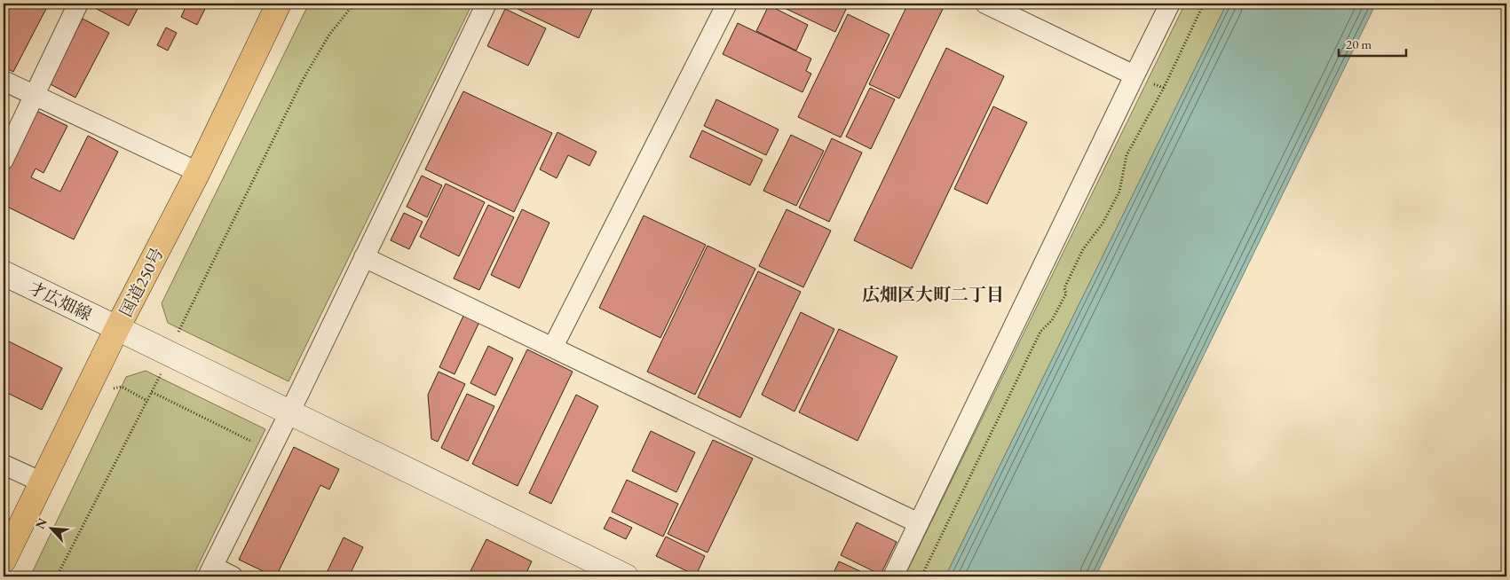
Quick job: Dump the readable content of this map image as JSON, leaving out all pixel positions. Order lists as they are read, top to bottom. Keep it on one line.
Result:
{"streets":{"highway":["国道250号"],"street":["才広畑線"]},"crossings":[["国道250号","才広畑線"]],"districts":["広畑区大町二丁目"],"scale_bar":"20 m","north":"top left"}
